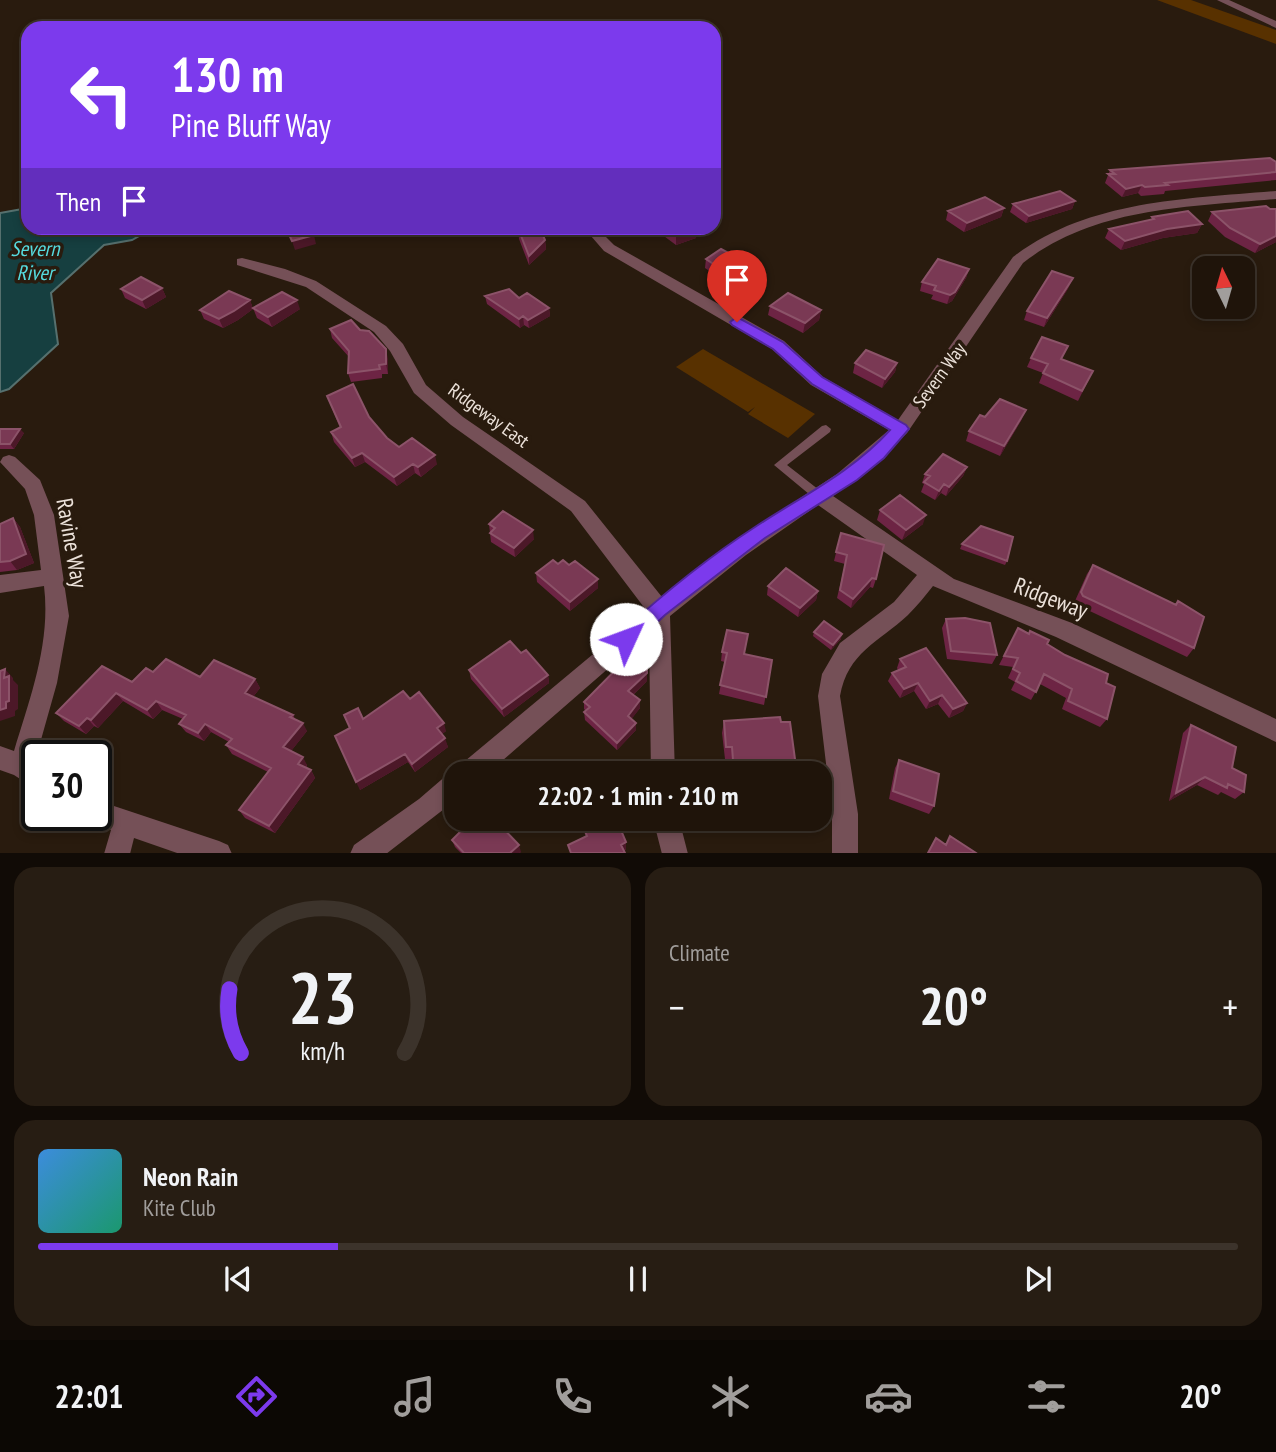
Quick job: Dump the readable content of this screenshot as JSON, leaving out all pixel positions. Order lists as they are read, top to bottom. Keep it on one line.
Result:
{"streets":{"street":["Severn Way","Ridgeway East","Ravine Way","Ridgeway"]},"crossings":[["Severn Way","Ridgeway East"],["Severn Way","Ridgeway"]],"water":["Severn River"],"north":"top","page":{"turn":["130 m","Pine Bluff Way"],"then":"Then","limit":"30","trip":"22:02 · 1 min · 210 m","tile":"Climate","heat":["−","20°","+"],"song":["Neon Rain","Kite Club"],"tabs":["22:01","20°"],"gauge":["23","km/h"]}}
